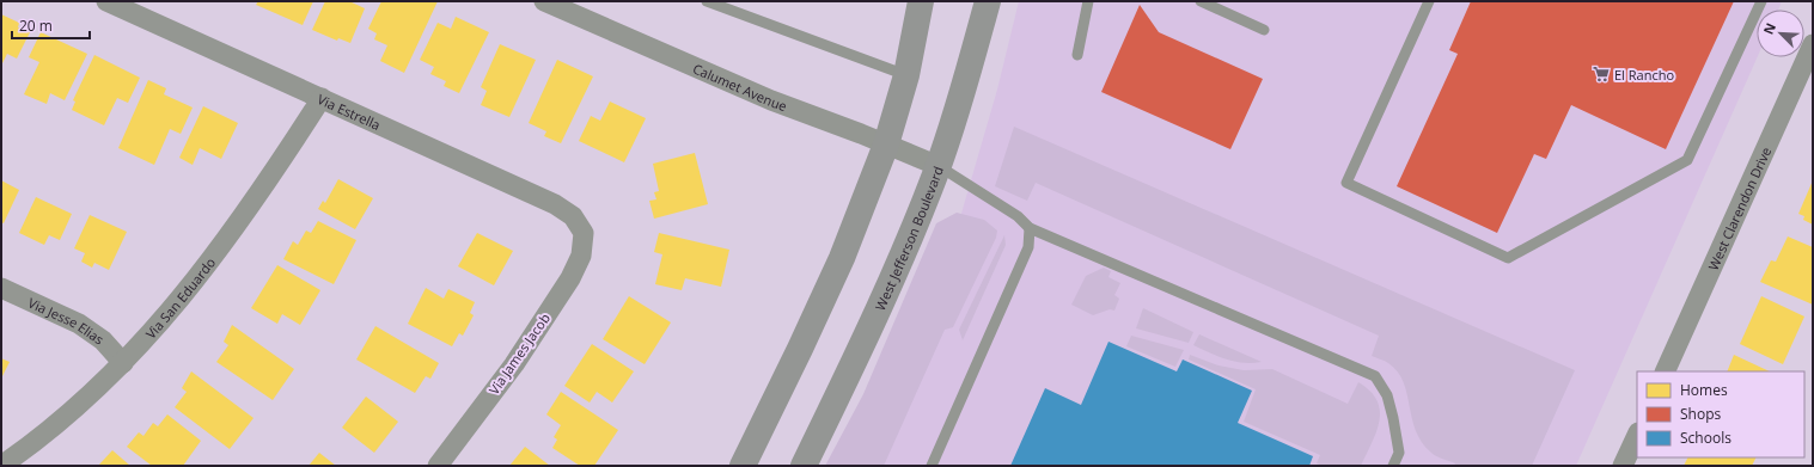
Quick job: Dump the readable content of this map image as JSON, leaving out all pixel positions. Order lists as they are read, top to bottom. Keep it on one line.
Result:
{"streets":{"main road":["West Jefferson Boulevard"],"street":["Calumet Avenue","Via Estrella","West Clarendon Drive","Via San Eduardo","Via Jesse Elias","Via James Jacob"]},"crossings":[["Calumet Avenue","West Jefferson Boulevard"],["Via Estrella","Via San Eduardo"],["Via Estrella","Via James Jacob"],["Via San Eduardo","Via Jesse Elias"]],"places":{"supermarket":["El Rancho"]},"legend":["Homes","Shops","Schools"],"scale_bar":"20 m","north":"top left"}
